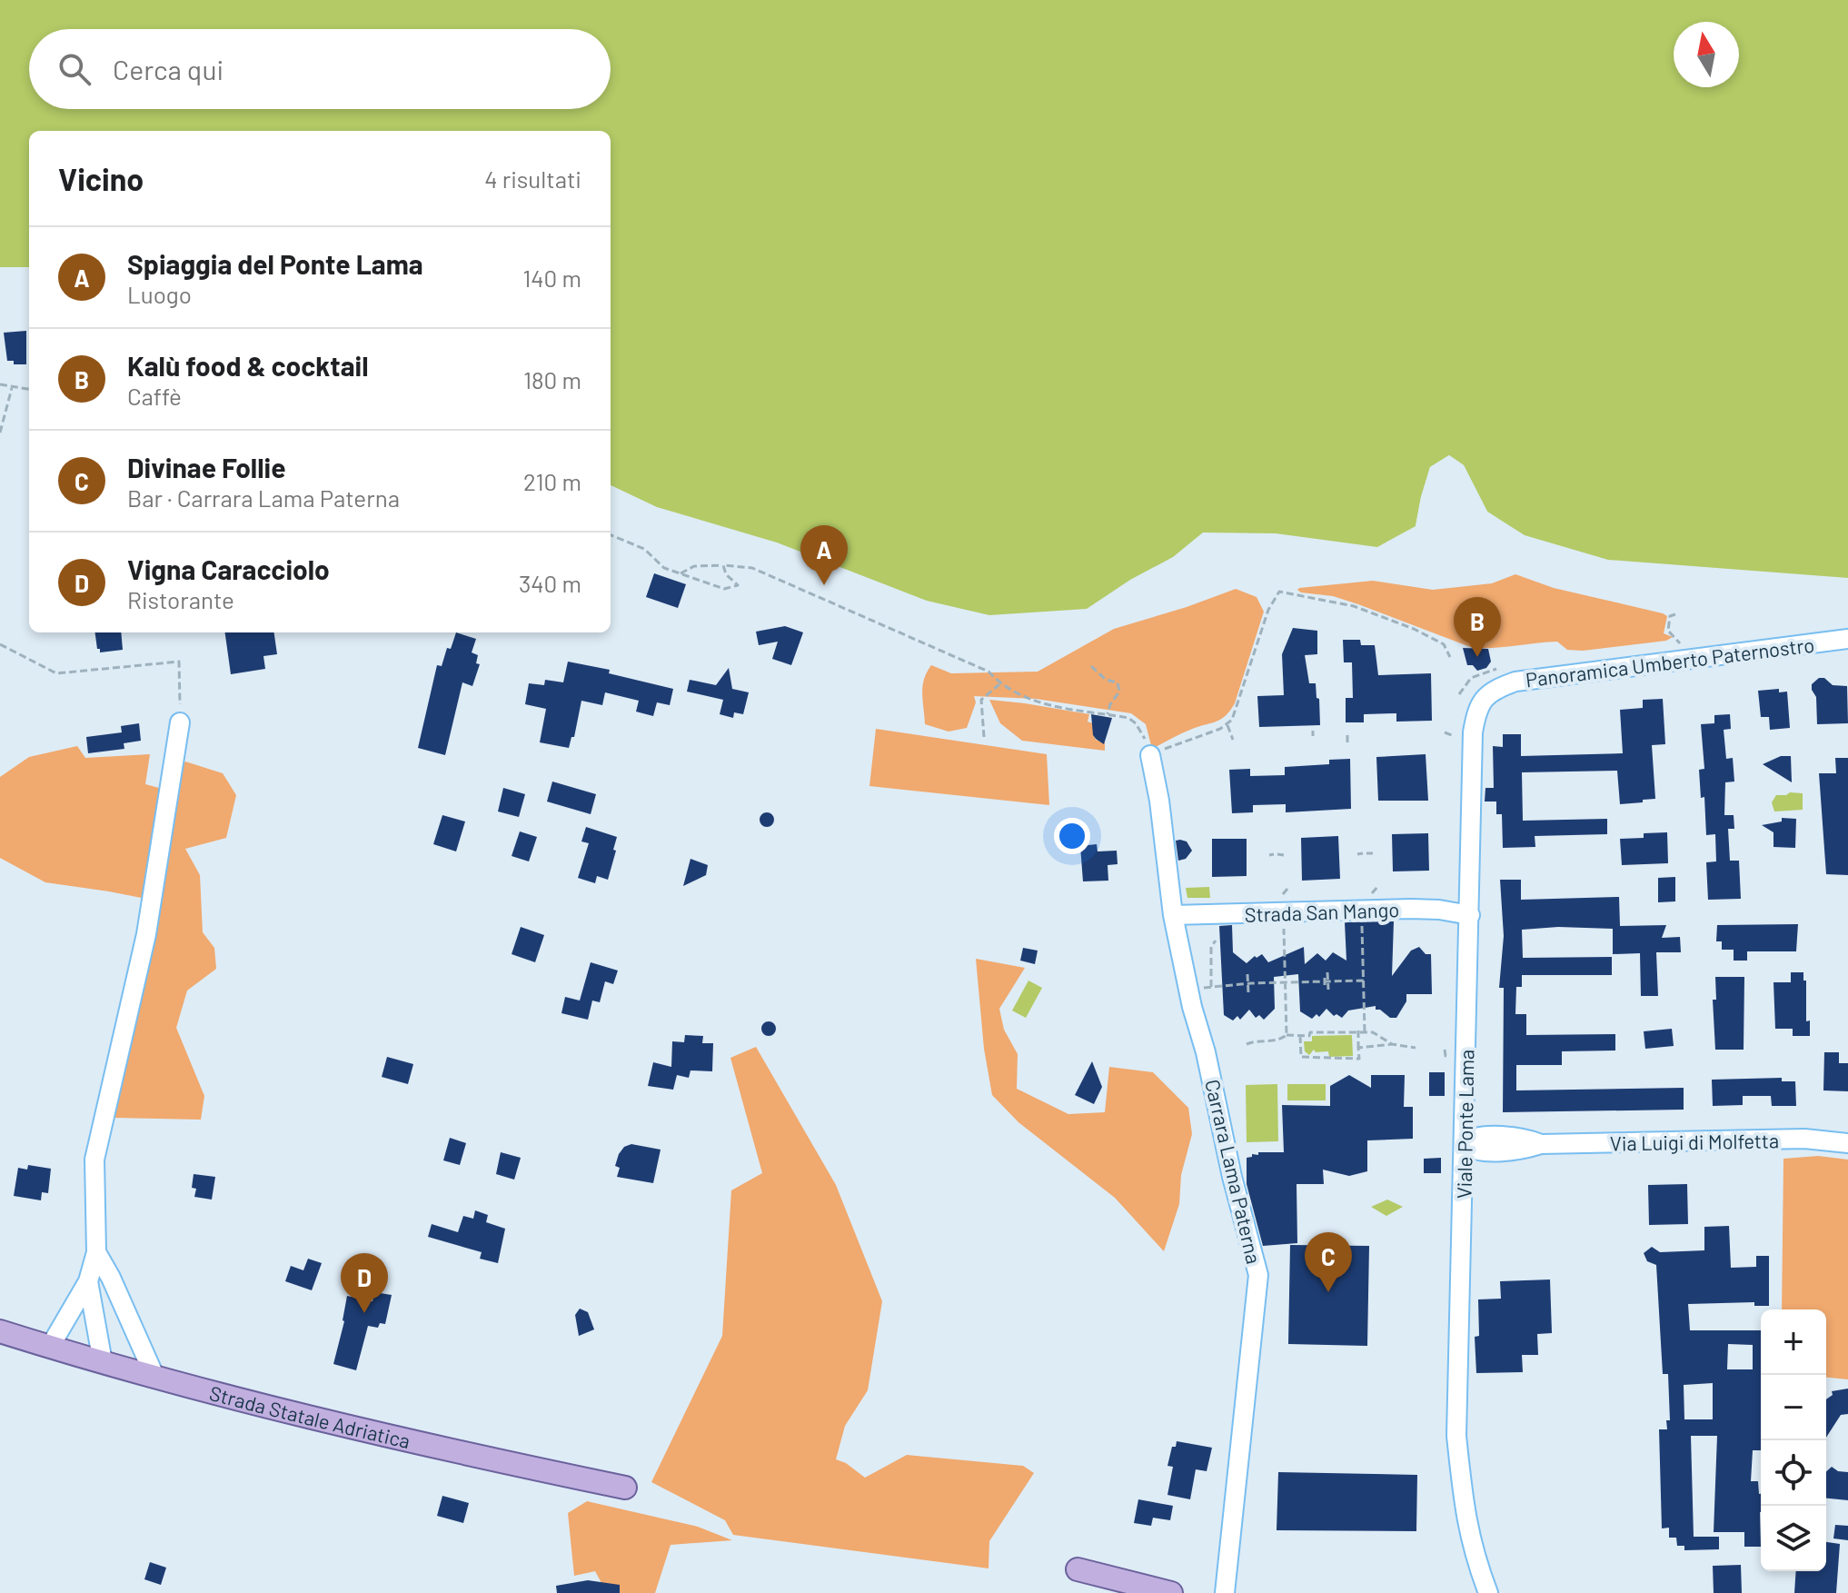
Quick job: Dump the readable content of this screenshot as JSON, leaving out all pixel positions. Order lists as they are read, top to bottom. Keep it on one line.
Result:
{"streets":{"main road":["Strada Statale Adriatica"],"street":["Panoramica Umberto Paternostro","Strada San Mango","Viale Ponte Lama","Via Luigi di Molfetta","Carrara Lama Paterna"]},"crossings":[["Panoramica Umberto Paternostro","Viale Ponte Lama"],["Strada San Mango","Viale Ponte Lama"],["Strada San Mango","Carrara Lama Paterna"],["Viale Ponte Lama","Via Luigi di Molfetta"]],"north":"top","page":{"search":"Cerca qui","heading":["Vicino","4 risultati"],"list":[{"mark":"A","name":"Spiaggia del Ponte Lama","note":"Luogo","value":"140 m"},{"mark":"B","name":"Kalù food & cocktail","note":"Caffè","value":"180 m"},{"mark":"C","name":"Divinae Follie","note":"Bar · Carrara Lama Paterna","value":"210 m"},{"mark":"D","name":"Vigna Caracciolo","note":"Ristorante","value":"340 m"}],"pins":["A","B","C","D"],"map_buttons":["+","−"]}}
